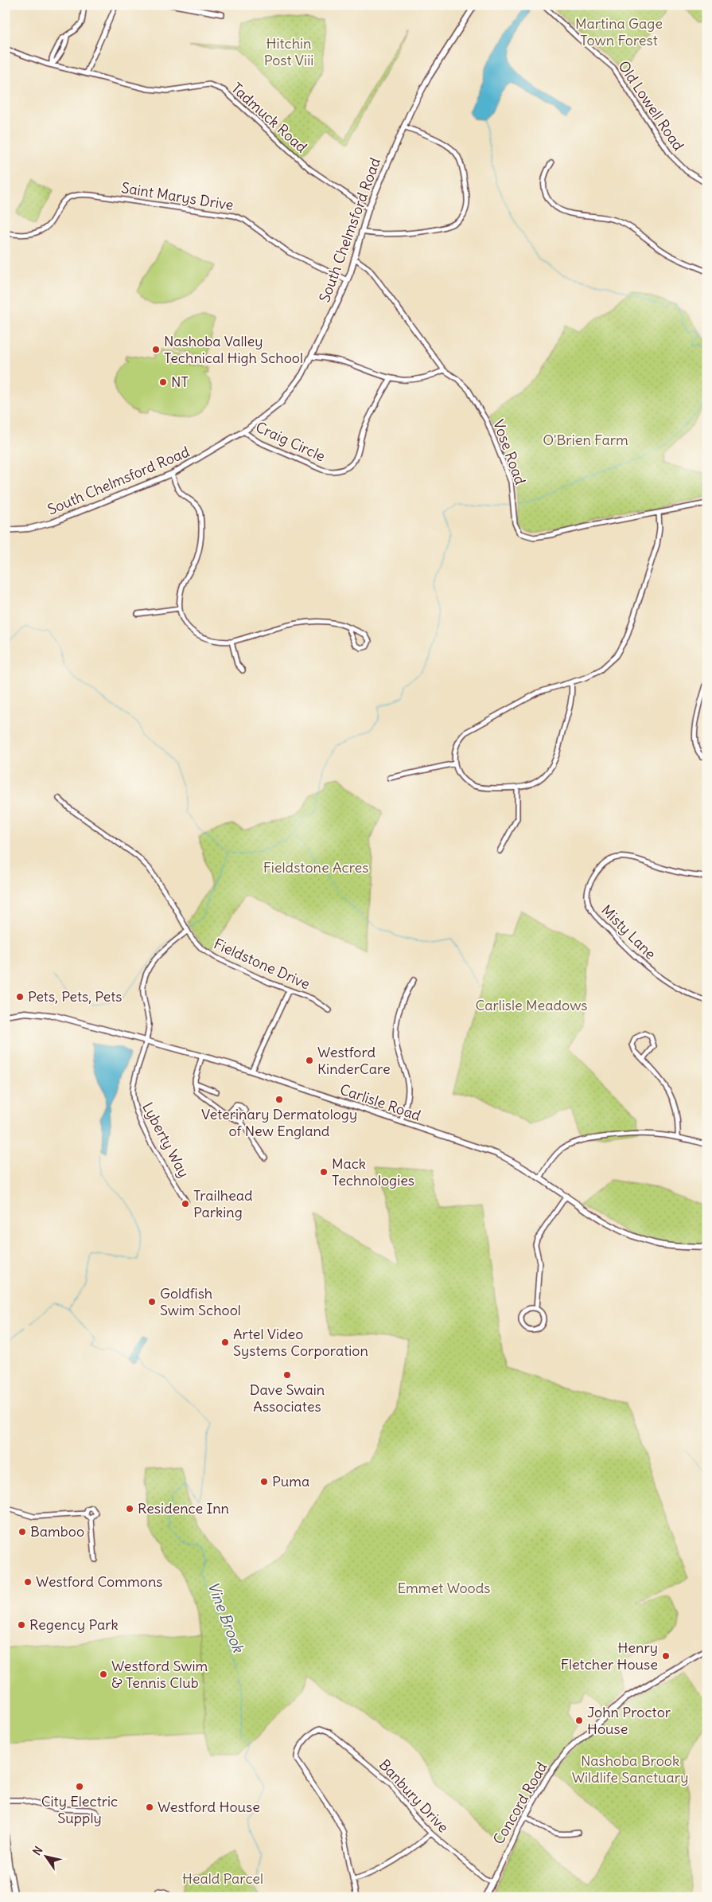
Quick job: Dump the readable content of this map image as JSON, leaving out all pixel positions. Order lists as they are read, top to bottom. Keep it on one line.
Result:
{"streets":{"main road":["South Chelmsford Road","Carlisle Road","Concord Road"],"street":["Old Lowell Road","Tadmuck Road","Saint Marys Drive","Craig Circle","Vose Road","Misty Lane","Fieldstone Drive","Lyberty Way","Banbury Drive"]},"crossings":[["Tadmuck Road","South Chelmsford Road"],["Saint Marys Drive","South Chelmsford Road"],["South Chelmsford Road","Craig Circle"],["South Chelmsford Road","Vose Road"],["Fieldstone Drive","Lyberty Way"],["Carlisle Road","Lyberty Way"],["Banbury Drive","Concord Road"]],"water":["Vine Brook"],"parks":["Martina Gage Town Forest","Hitchin Post Viii","O'Brien Farm","Fieldstone Acres","Carlisle Meadows","Emmet Woods","Nashoba Brook Wildlife Sanctuary","Heald Parcel"],"places":["Nashoba Valley Technical High School","NT","Pets, Pets, Pets","Westford KinderCare","Veterinary Dermatology of New England","Mack Technologies","Trailhead Parking","Goldfish Swim School","Artel Video Systems Corporation","Dave Swain Associates","Puma","Residence Inn","Bamboo","Westford Commons","Regency Park","Henry Fletcher House","Westford Swim & Tennis Club","John Proctor House","City Electric Supply","Westford House"],"north":"top left"}
